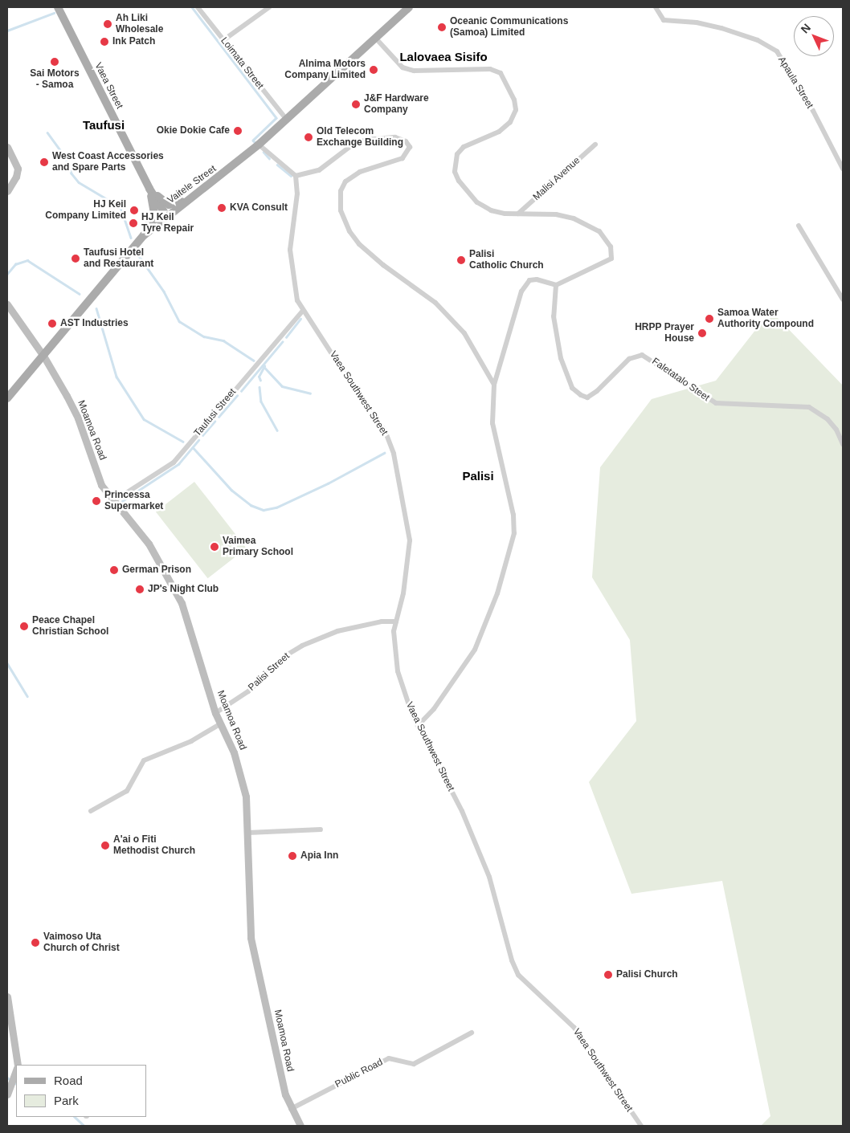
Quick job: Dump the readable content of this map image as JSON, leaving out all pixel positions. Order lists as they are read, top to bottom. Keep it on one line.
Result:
{"streets":{"main road":["Vaea Street","Vaitele Street"],"street":["Loimata Street","Apaula Street","Malisi Avenue","Faletatalo Steet","Vaea Southwest Street","Taufusi Street","Moamoa Road","Palisi Street","Public Road"]},"crossings":[["Loimata Street","Vaitele Street"],["Vaea Street","Vaitele Street"],["Vaitele Street","Moamoa Road"],["Vaea Southwest Street","Taufusi Street"],["Vaea Southwest Street","Palisi Street"],["Taufusi Street","Moamoa Road"],["Moamoa Road","Palisi Street"],["Moamoa Road","Public Road"]],"districts":["Lalovaea Sisifo","Taufusi","Palisi"],"places":["Ah Liki Wholesale","Oceanic Communications (Samoa) Limited","Ink Patch","Sai Motors - Samoa","Alnima Motors Company Limited","J&F Hardware Company","Okie Dokie Cafe","Old Telecom Exchange Building","West Coast Accessories and Spare Parts","KVA Consult","HJ Keil Company Limited","HJ Keil Tyre Repair","Taufusi Hotel and Restaurant","Palisi Catholic Church","Samoa Water Authority Compound","AST Industries","HRPP Prayer House","Princessa Supermarket","Vaimea Primary School","German Prison","JP's Night Club","Peace Chapel Christian School","A'ai o Fiti Methodist Church","Apia Inn","Vaimoso Uta Church of Christ","Palisi Church"],"legend":["Road","Park"],"north":"top left"}
